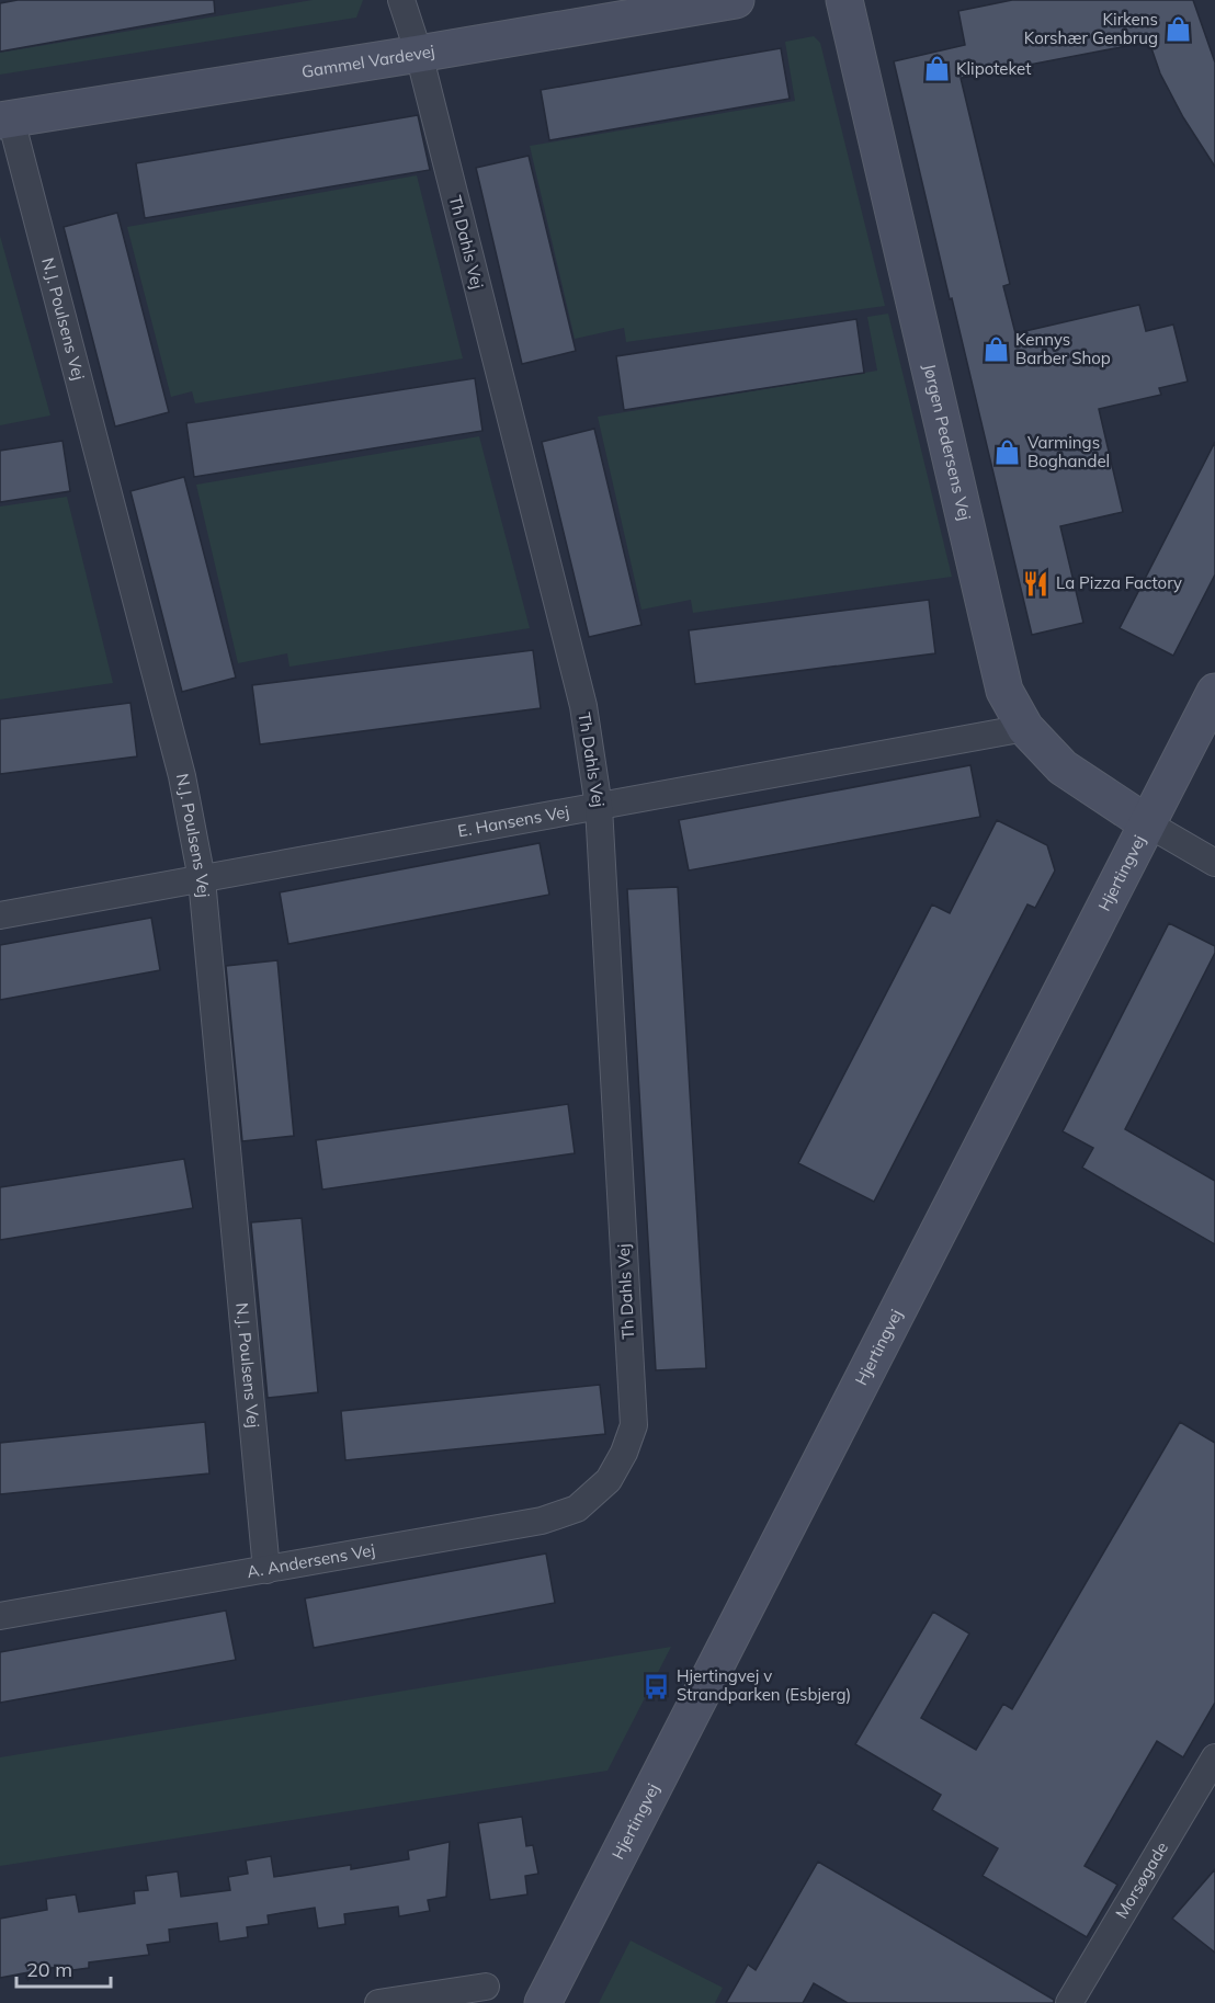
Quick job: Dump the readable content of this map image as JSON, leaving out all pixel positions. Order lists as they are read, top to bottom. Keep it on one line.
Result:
{"streets":{"street":["Gammel Vardevej","Th Dahls Vej","N.J. Poulsens Vej","Jørgen Pedersens Vej","E. Hansens Vej","Hjertingvej","A. Andersens Vej","Morsøgade"]},"crossings":[["Gammel Vardevej","Th Dahls Vej"],["Gammel Vardevej","N.J. Poulsens Vej"],["Th Dahls Vej","E. Hansens Vej"],["Th Dahls Vej","A. Andersens Vej"],["N.J. Poulsens Vej","E. Hansens Vej"],["N.J. Poulsens Vej","A. Andersens Vej"],["Jørgen Pedersens Vej","E. Hansens Vej"],["Jørgen Pedersens Vej","Hjertingvej"]],"places":{"shop":["Kirkens Korshær Genbrug","Klipoteket","Kennys Barber Shop","Varmings Boghandel"],"restaurant":["La Pizza Factory"],"bus stop":["Hjertingvej v Strandparken (Esbjerg)"]},"scale_bar":"20 m"}
